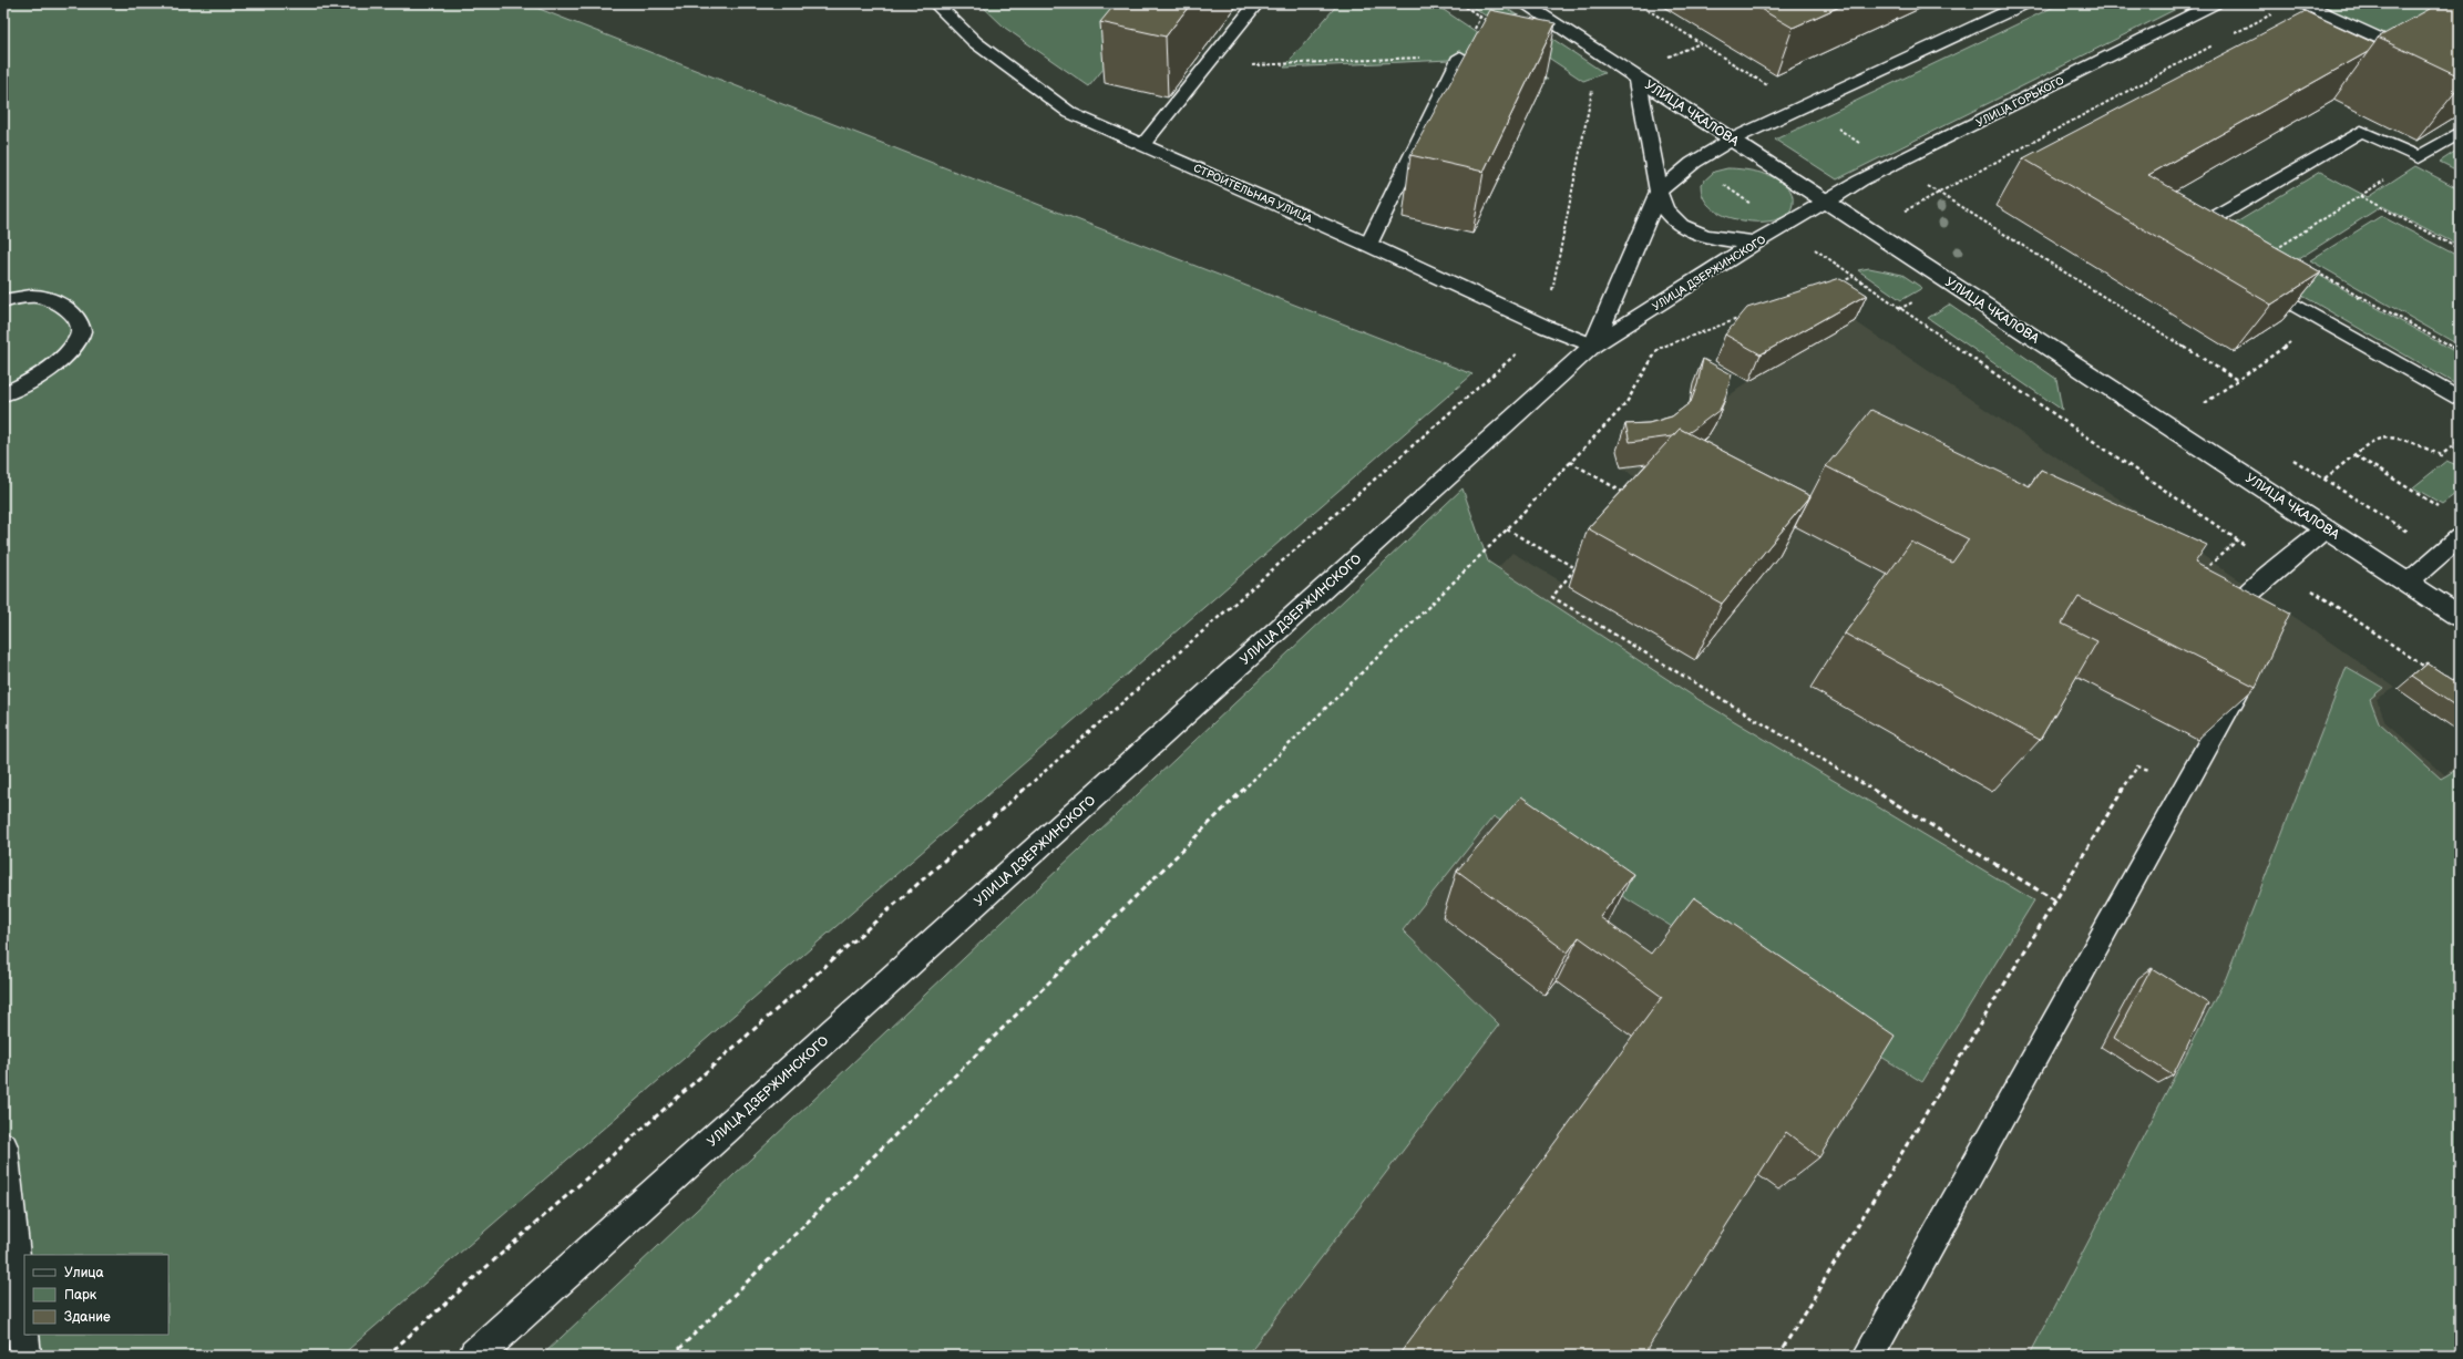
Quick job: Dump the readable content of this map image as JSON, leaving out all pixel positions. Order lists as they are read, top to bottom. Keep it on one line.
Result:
{"streets":{"main road":["УЛИЦА ГОРЬКОГО","УЛИЦА ЧКАЛОВА","СТРОИТЕЛЬНАЯ УЛИЦА","УЛИЦА ДЗЕРЖИНСКОГО"]},"crossings":[["УЛИЦА ГОРЬКОГО","УЛИЦА ЧКАЛОВА"],["УЛИЦА ГОРЬКОГО","УЛИЦА ДЗЕРЖИНСКОГО"],["УЛИЦА ЧКАЛОВА","УЛИЦА ДЗЕРЖИНСКОГО"],["СТРОИТЕЛЬНАЯ УЛИЦА","УЛИЦА ДЗЕРЖИНСКОГО"]],"legend":["Улица","Парк","Здание"]}
